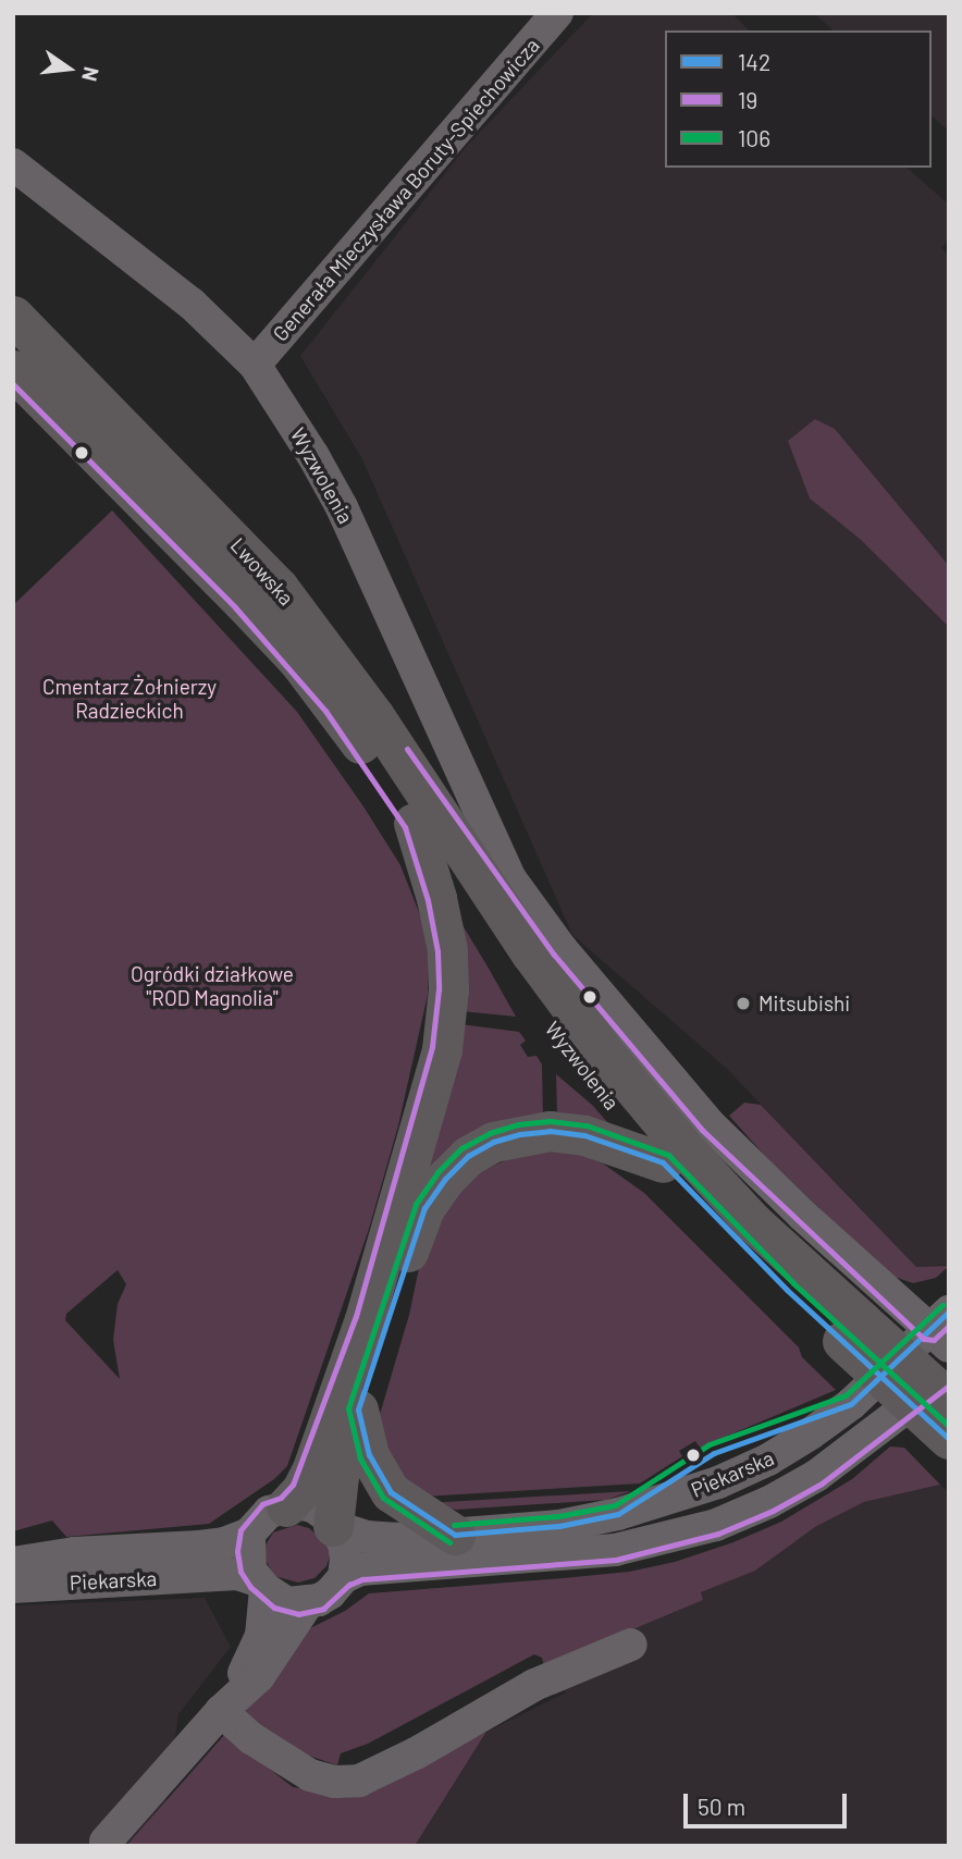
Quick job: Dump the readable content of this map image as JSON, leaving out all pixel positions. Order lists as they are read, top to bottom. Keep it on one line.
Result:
{"streets":{"main road":["Wyzwolenia","Lwowska"],"street":["Generała Mieczysława Boruty-Spiechowicza","Piekarska"]},"crossings":[["Generała Mieczysława Boruty-Spiechowicza","Wyzwolenia"],["Wyzwolenia","Lwowska"],["Wyzwolenia","Piekarska"]],"parks":["Cmentarz Żołnierzy Radzieckich","Ogródki działkowe \"ROD Magnolia\""],"places":["Mitsubishi"],"lines":["transit line 19","transit line 106","transit line 142"],"legend":["142","19","106"],"scale_bar":"50 m","north":"right"}
